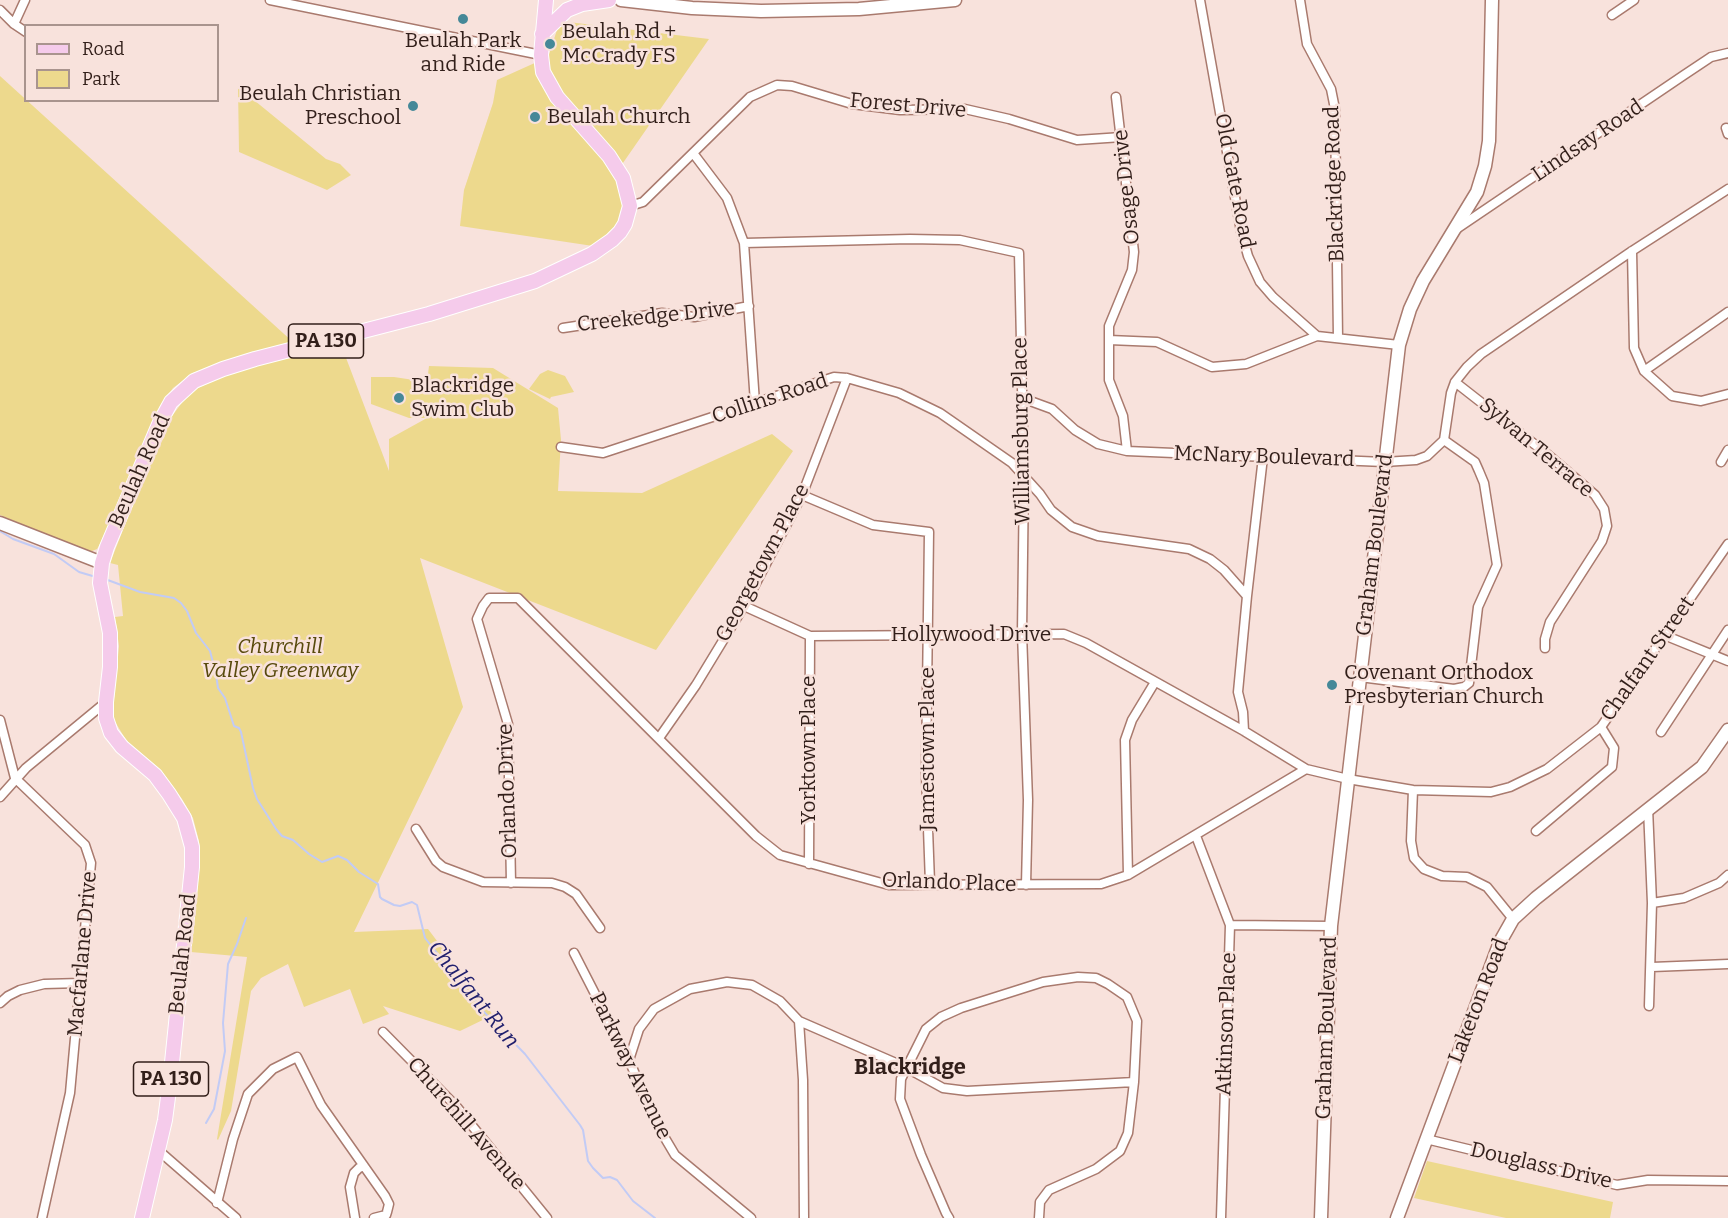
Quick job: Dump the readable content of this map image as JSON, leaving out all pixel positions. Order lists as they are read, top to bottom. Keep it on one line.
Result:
{"streets":{"main road":["PA 130","Beulah Road"],"street":["Forest Drive","Lindsay Road","Old Gate Road","Blackridge Road","Osage Drive","Creekedge Drive","Collins Road","Williamsburg Place","Sylvan Terrace","McNary Boulevard","Graham Boulevard","Georgetown Place","Hollywood Drive","Chalfant Street","Jamestown Place","Yorktown Place","Orlando Drive","Orlando Place","Macfarlane Drive","Laketon Road","Atkinson Place","Parkway Avenue","Churchill Avenue","Douglass Drive"]},"crossings":[["Forest Drive","Osage Drive"],["Forest Drive","Beulah Road"],["Lindsay Road","Graham Boulevard"],["Osage Drive","McNary Boulevard"],["Collins Road","Williamsburg Place"],["Collins Road","Georgetown Place"],["Williamsburg Place","McNary Boulevard"],["Williamsburg Place","Hollywood Drive"],["Williamsburg Place","Orlando Place"],["McNary Boulevard","Graham Boulevard"],["Graham Boulevard","Hollywood Drive"],["Graham Boulevard","Chalfant Street"],["Georgetown Place","Hollywood Drive"],["Georgetown Place","Jamestown Place"],["Georgetown Place","Orlando Place"],["Hollywood Drive","Chalfant Street"],["Hollywood Drive","Jamestown Place"],["Hollywood Drive","Yorktown Place"],["Hollywood Drive","Orlando Place"],["Jamestown Place","Orlando Place"],["Yorktown Place","Orlando Place"],["Orlando Drive","Orlando Place"],["Orlando Place","Atkinson Place"],["Laketon Road","Douglass Drive"]],"districts":["Blackridge"],"water":["Chalfant Run"],"parks":["Churchill Valley Greenway"],"places":["Beulah Park and Ride","Beulah Rd + McCrady FS","Beulah Christian Preschool","Beulah Church","Blackridge Swim Club","Covenant Orthodox Presbyterian Church"],"legend":["Road","Park"]}
